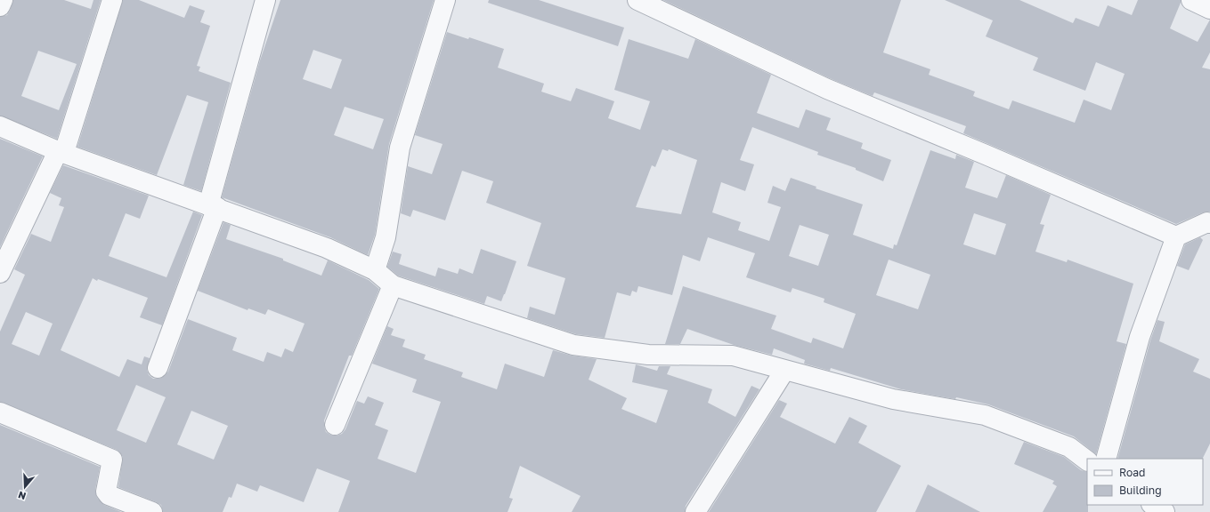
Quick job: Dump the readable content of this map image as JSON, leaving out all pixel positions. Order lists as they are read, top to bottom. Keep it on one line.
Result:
{"legend":["Road","Building"],"north":"bottom"}
